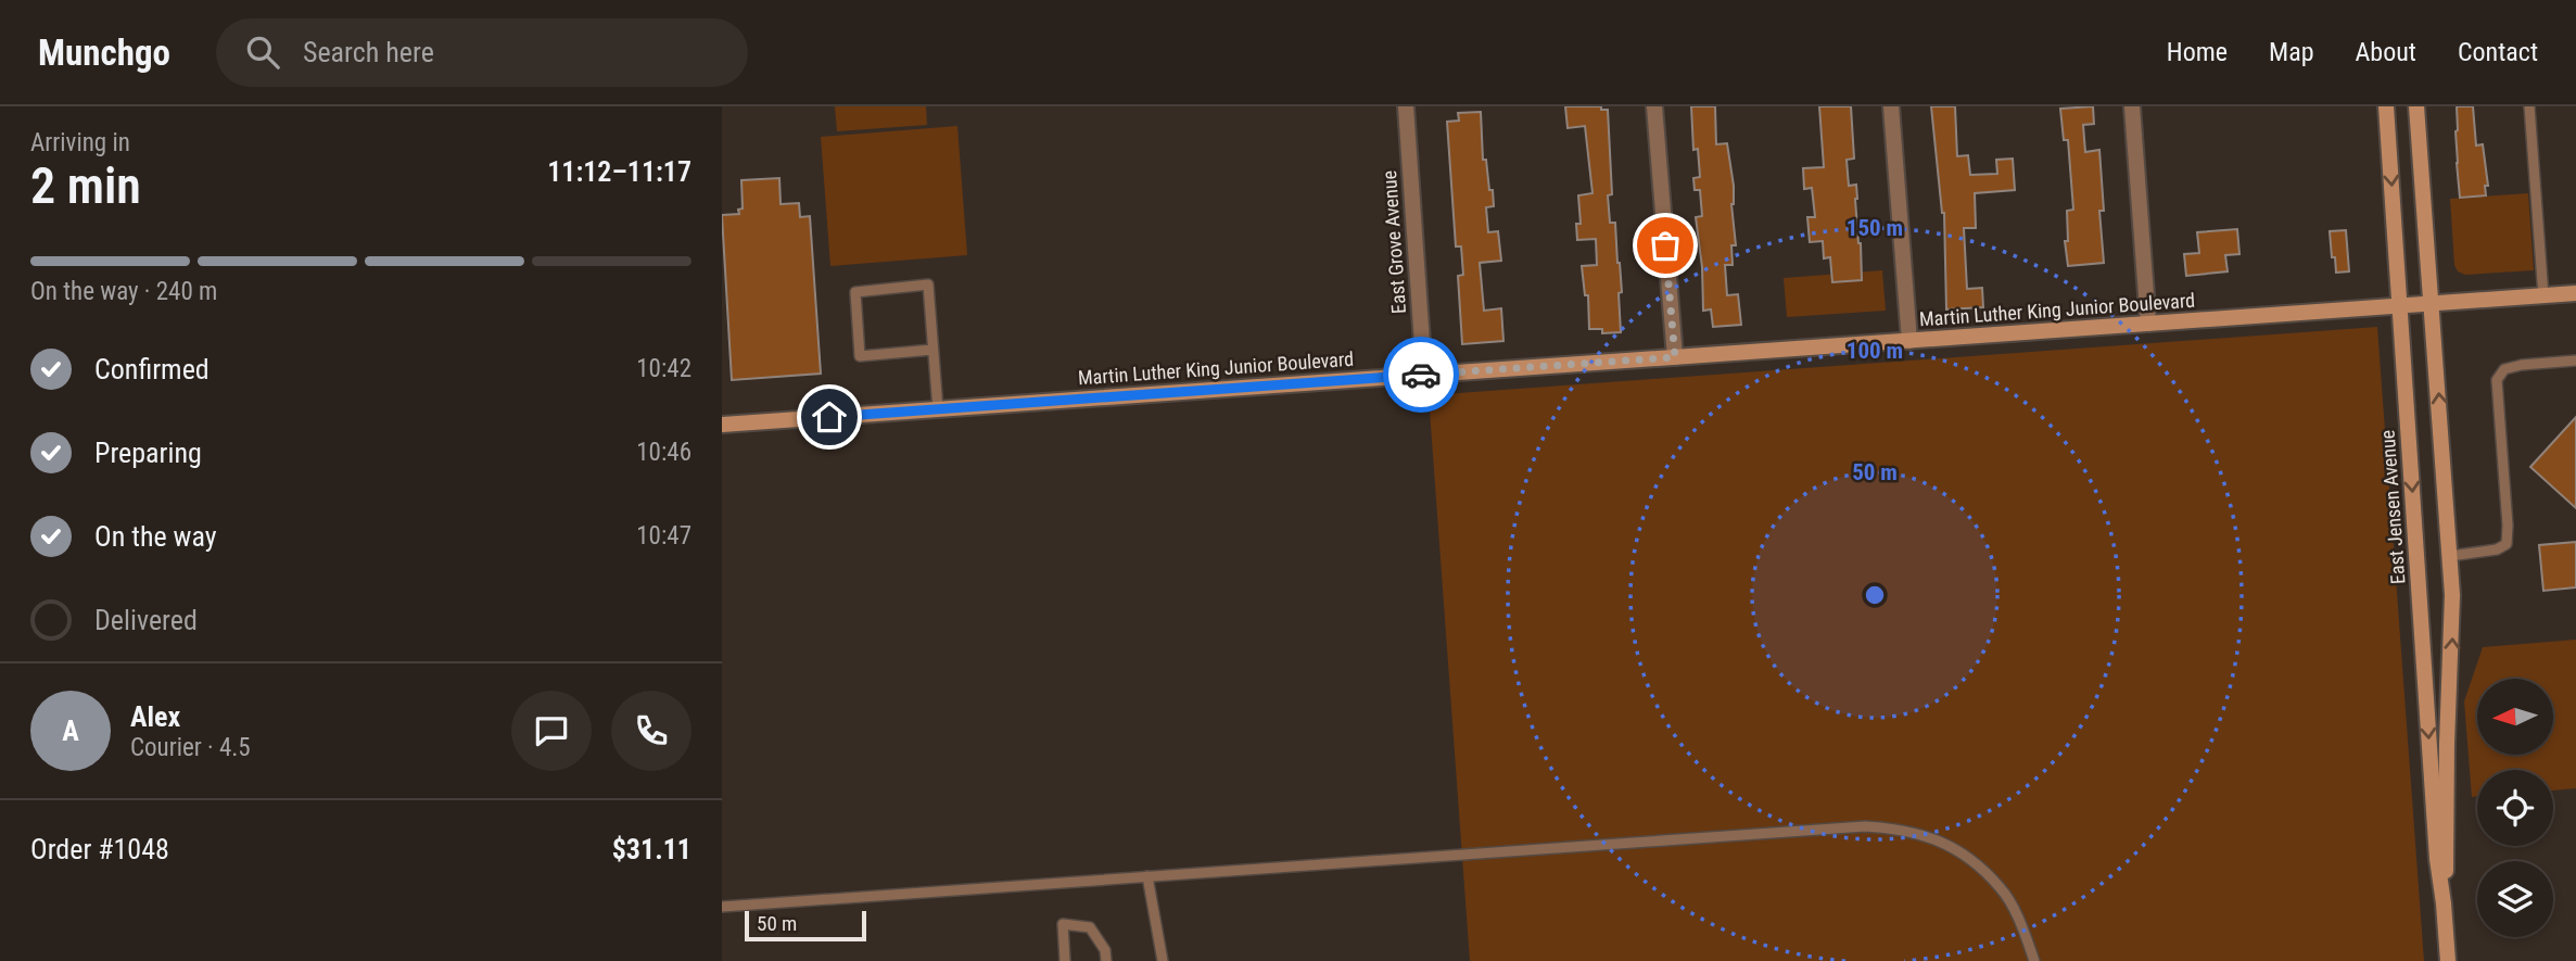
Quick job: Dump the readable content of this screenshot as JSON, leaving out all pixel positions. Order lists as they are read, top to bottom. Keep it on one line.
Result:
{"streets":{"street":["East Grove Avenue","Martin Luther King Junior Boulevard","East Jensen Avenue"]},"crossings":[["East Grove Avenue","Martin Luther King Junior Boulevard"],["Martin Luther King Junior Boulevard","East Jensen Avenue"]],"scale_bar":"50 m","north":"left","page":{"header":"Munchgo","search":"Search here","nav":["Home","Map","About","Contact"],"heading":["2 min","Arriving in","11:12–11:17"],"panel":["Alex","Courier · 4.5","Order #1048","$31.11"],"bar":"On the way · 240 m","list":[["Confirmed","10:42"],["Preparing","10:46"],["On the way","10:47"],"Delivered"],"round":"A","scale":"50 m"},"rings":["150 m","100 m","50 m"]}
